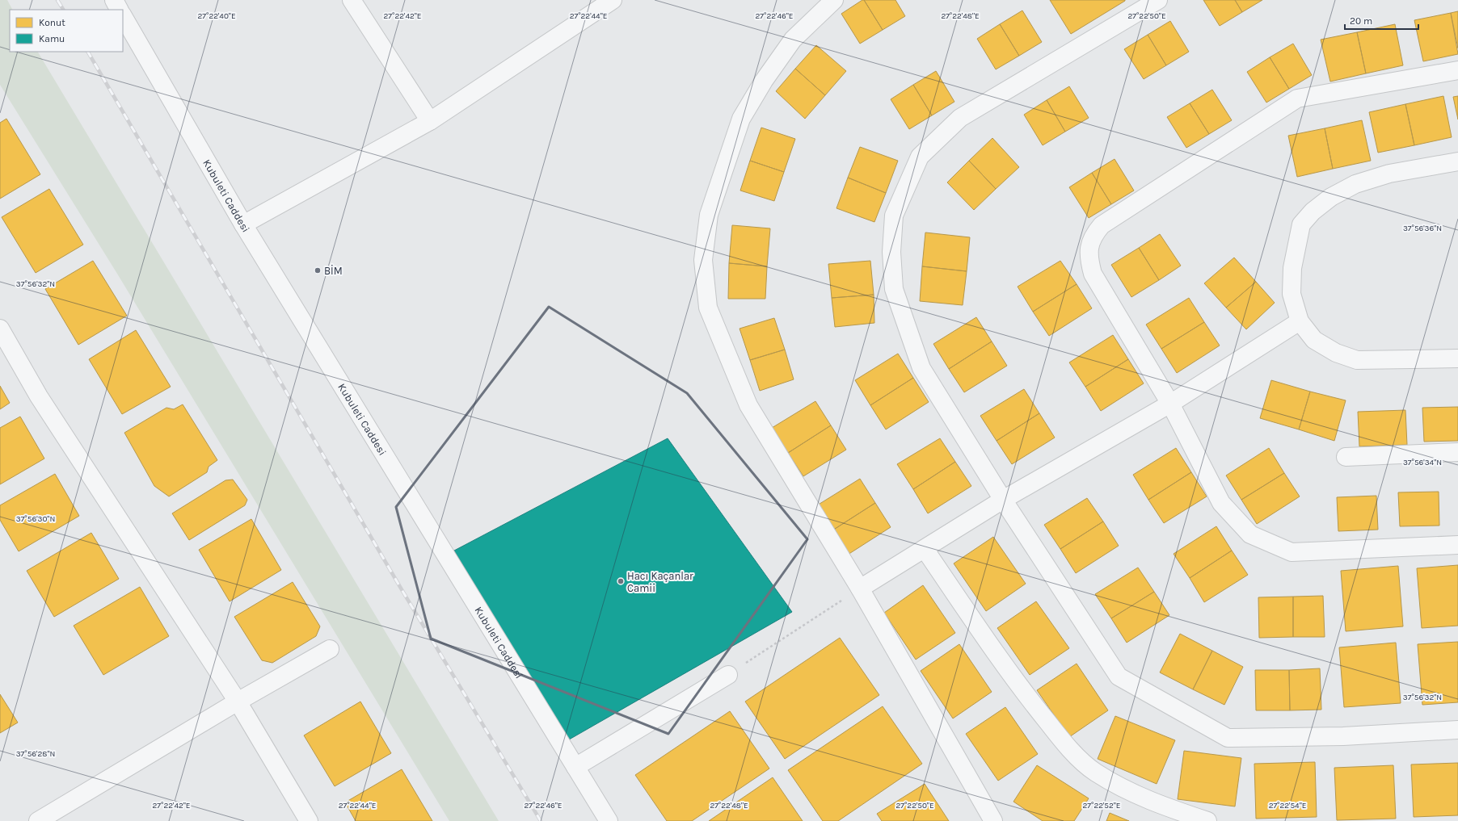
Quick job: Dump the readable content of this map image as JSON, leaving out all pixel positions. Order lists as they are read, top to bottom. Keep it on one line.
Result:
{"streets":{"street":["Kubuleti Caddesi"]},"places":["BİM","Hacı Kaçanlar Camii"],"legend":["Konut","Kamu"],"scale_bar":"20 m","coordinates":["27°22'40\"E","27°22'42\"E","27°22'44\"E","27°22'46\"E","27°22'48\"E","27°22'50\"E","37°56'36\"N","37°56'32\"N","37°56'34\"N","37°56'30\"N","37°56'28\"N","27°22'52\"E","27°22'54\"E"]}
